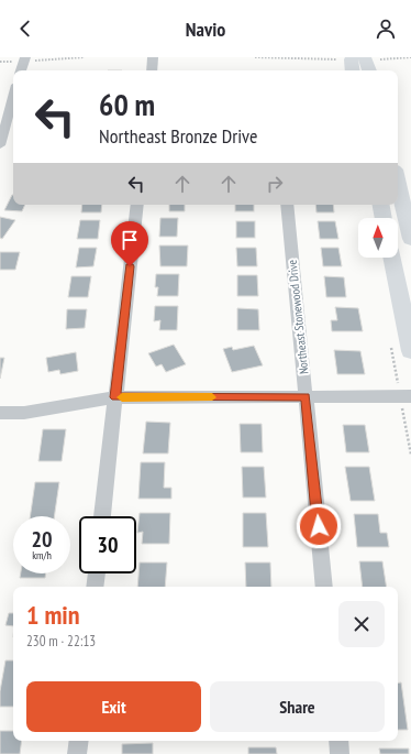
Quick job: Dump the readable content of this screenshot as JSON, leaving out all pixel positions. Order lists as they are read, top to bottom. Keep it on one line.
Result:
{"streets":{"street":["Northeast Stonewood Drive"]},"north":"top","page":{"header":"Navio","turn":["60 m","Northeast Bronze Drive"],"speed":"20 km/h","limit":"30","heading":["1 min","230 m · 22:13"],"buttons":["Exit","Share"]}}
